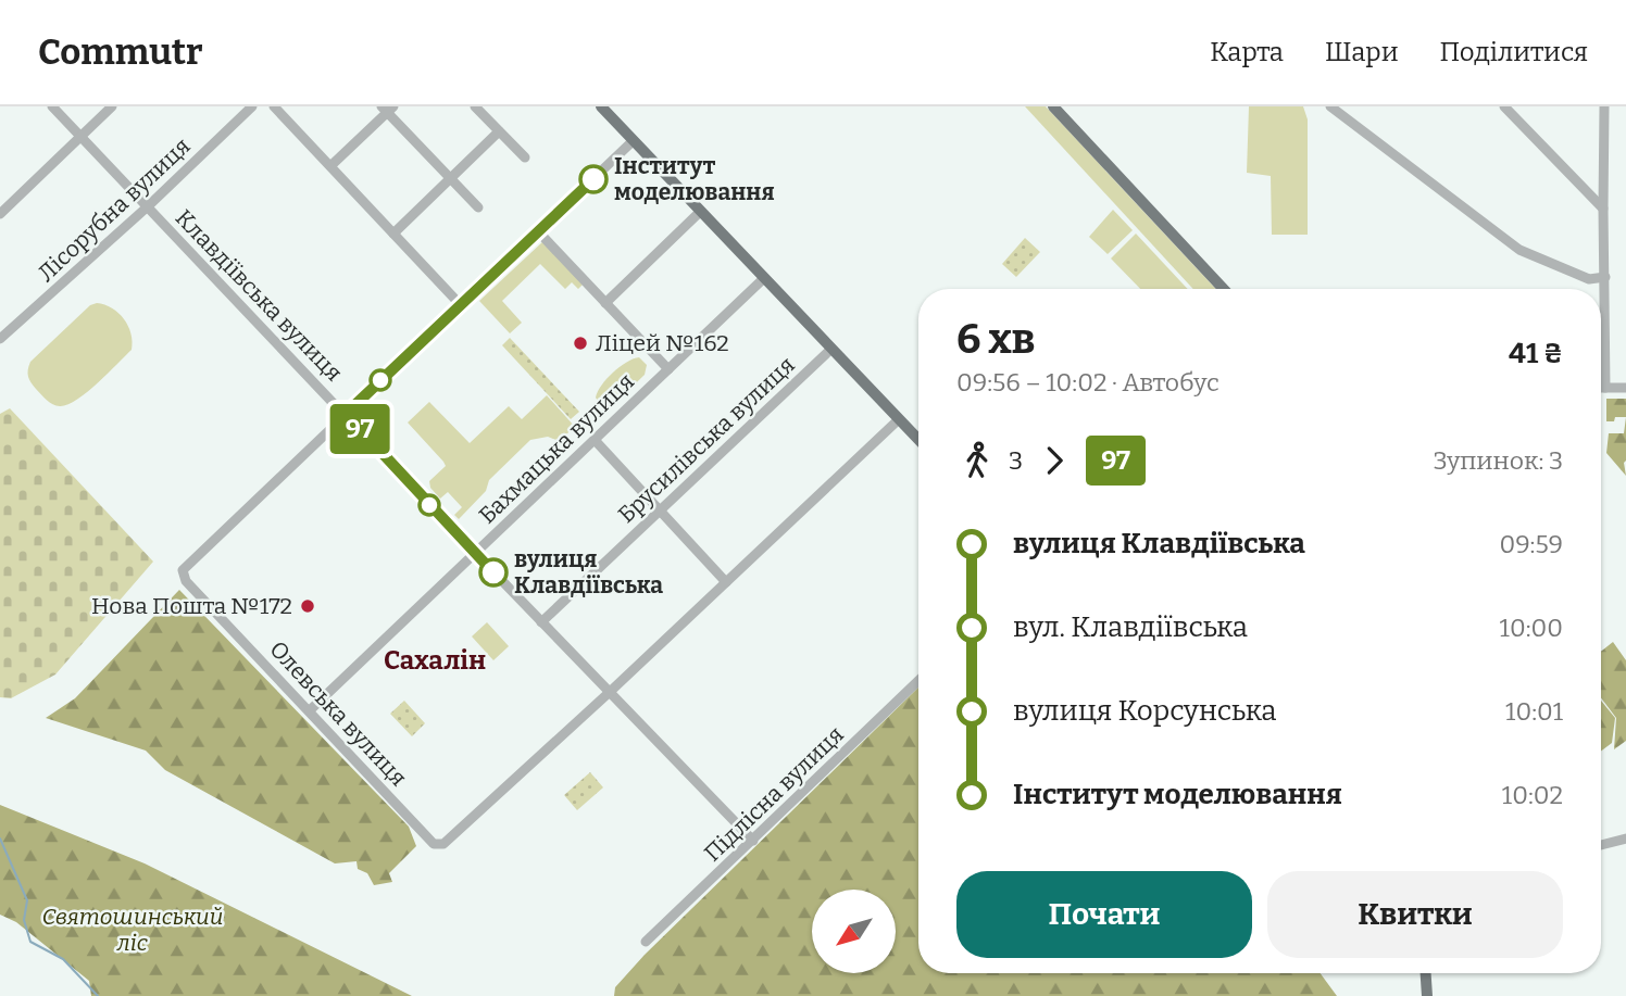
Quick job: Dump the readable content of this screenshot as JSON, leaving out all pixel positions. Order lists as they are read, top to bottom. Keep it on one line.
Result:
{"streets":{"street":["Лісорубна вулиця","Клавдіївська вулиця","Брусилівська вулиця","Бахмацька вулиця","Олевська вулиця","Підлісна вулиця"]},"crossings":[["Лісорубна вулиця","Клавдіївська вулиця"],["Клавдіївська вулиця","Брусилівська вулиця"],["Клавдіївська вулиця","Бахмацька вулиця"],["Клавдіївська вулиця","Олевська вулиця"],["Клавдіївська вулиця","Підлісна вулиця"],["Бахмацька вулиця","Олевська вулиця"]],"districts":["Сахалін"],"parks":["Святошинський ліс"],"places":["Інститут моделювання","Ліцей №162","вулиця Клавдіївська","Нова Пошта №172"],"lines":["bus line 97"],"north":"bottom left","page":{"header":"Commutr","nav":["Карта","Шари","Поділитися"],"on_map":"97","heading":["6 хв","09:56 – 10:02 · Автобус","41 ₴"],"legs":["3","97","Зупинок: 3"],"list":[{"name":"вулиця Клавдіївська","value":"09:59"},{"name":"вул. Клавдіївська","value":"10:00"},{"name":"вулиця Корсунська","value":"10:01"},{"name":"Інститут моделювання","value":"10:02"}],"buttons":["Почати","Квитки"]}}
